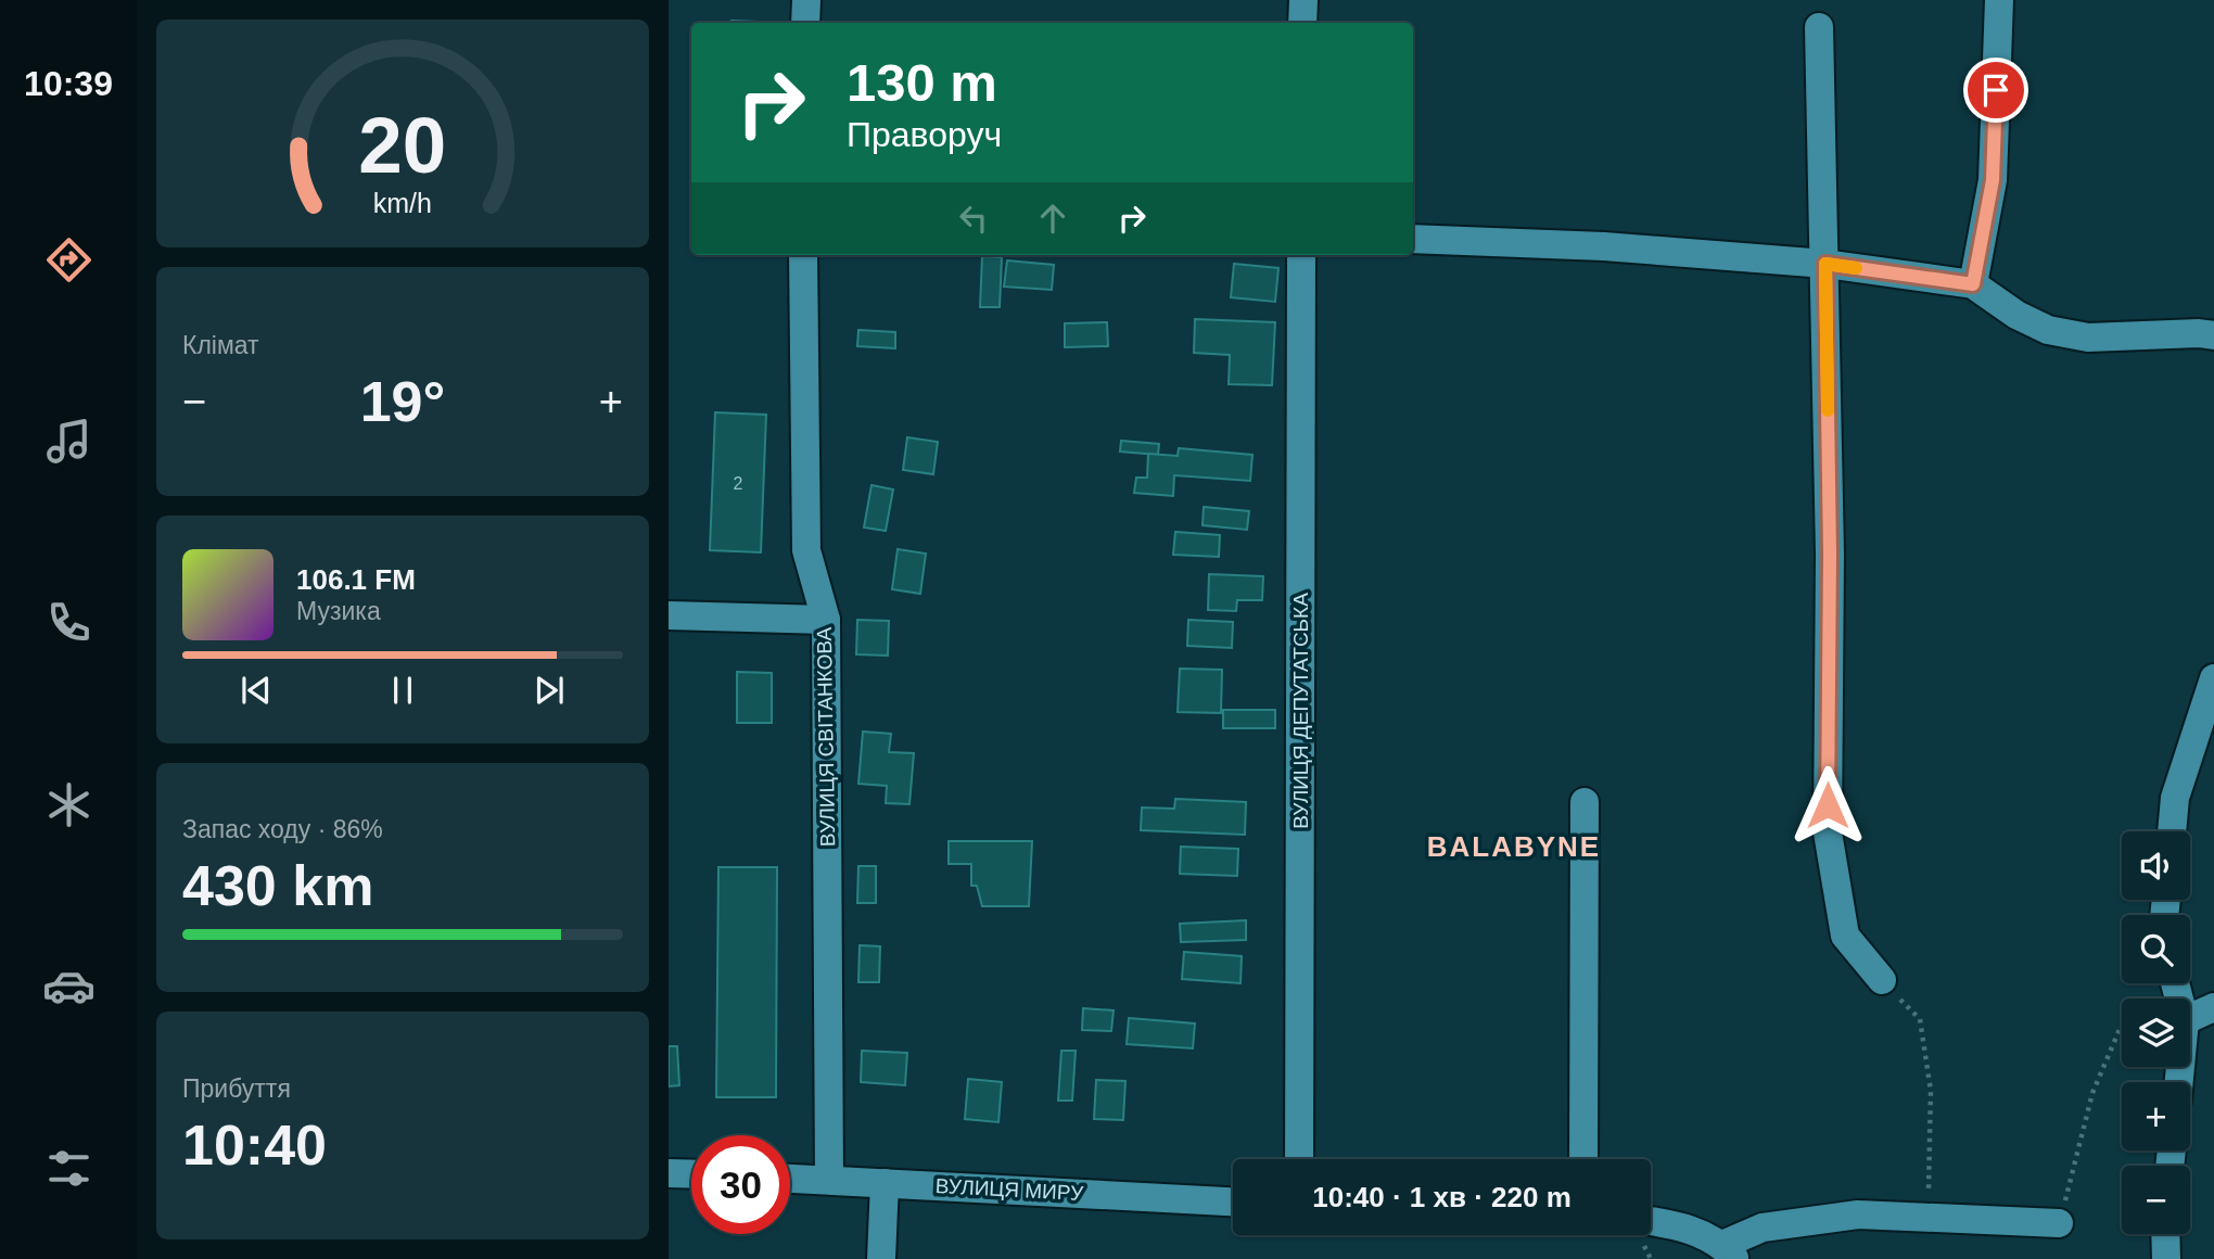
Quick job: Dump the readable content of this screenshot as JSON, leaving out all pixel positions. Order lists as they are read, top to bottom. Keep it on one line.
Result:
{"streets":{"street":["ВУЛИЦЯ ДЕПУТАТСЬКА","ВУЛИЦЯ СВІТАНКОВА","ВУЛИЦЯ МИРУ"]},"crossings":[["ВУЛИЦЯ СВІТАНКОВА","ВУЛИЦЯ МИРУ"]],"districts":["BALABYNE"],"house_numbers":["2"],"page":{"tabs":"10:39","turn":["130 m","Праворуч"],"tile":["Клімат",["Запас ходу · 86%","430 km"],["Прибуття","10:40"]],"heat":["−","19°","+"],"song":["106.1 FM","Музика"],"map_buttons":["+","−"],"limit":"30","trip":"10:40 · 1 хв · 220 m","gauge":["20","km/h"]}}
